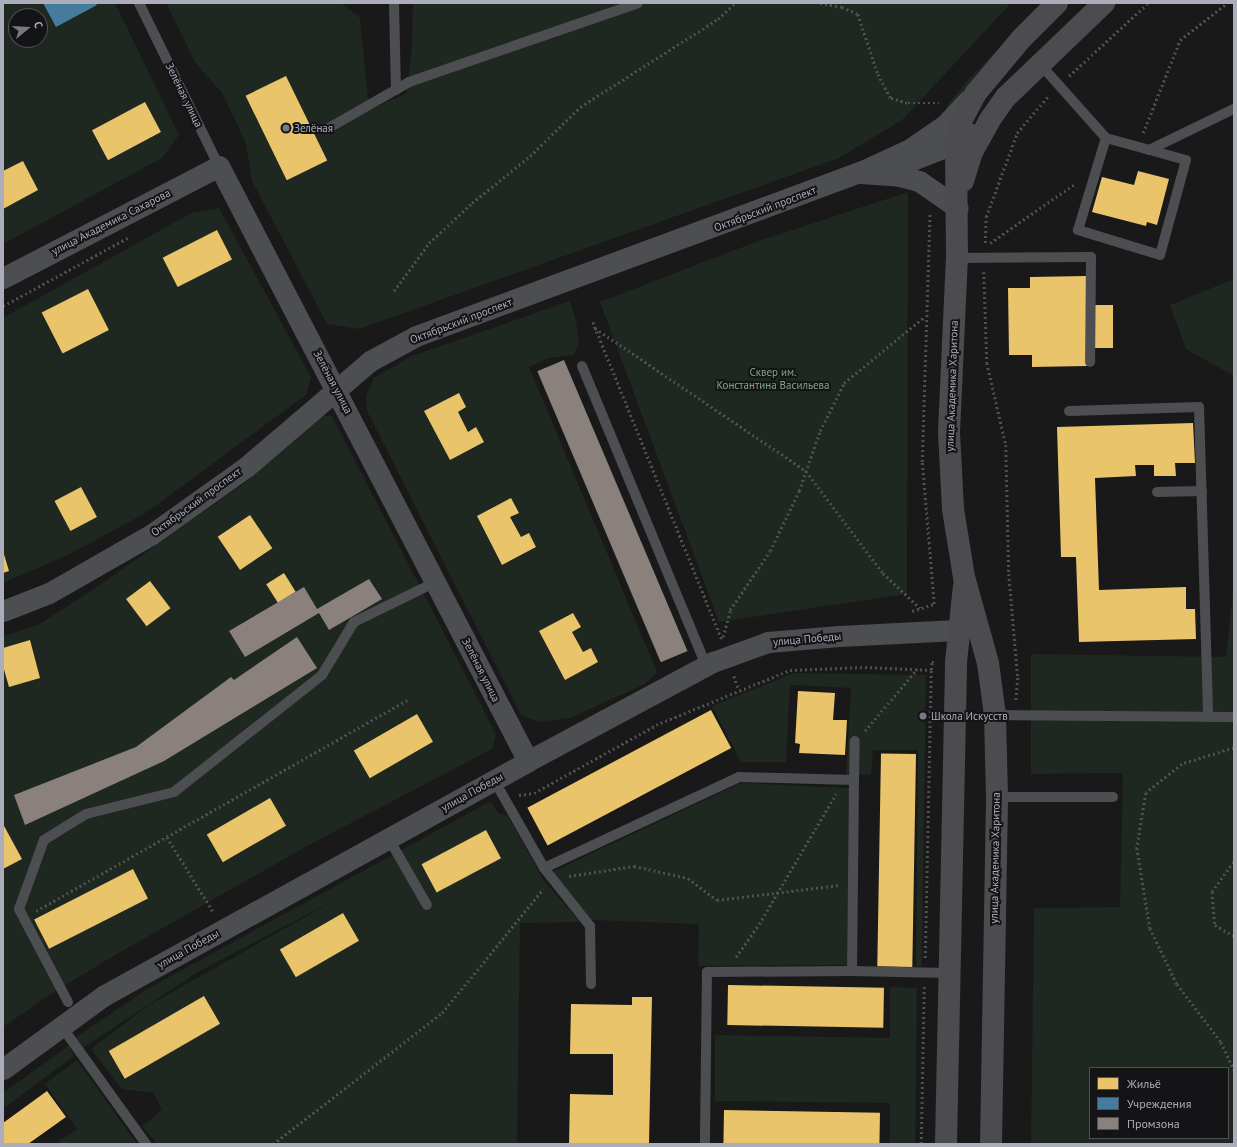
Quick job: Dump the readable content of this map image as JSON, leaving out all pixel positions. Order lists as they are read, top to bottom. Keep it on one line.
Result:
{"streets":{"main road":["улица Академика Харитона","улица Победы"],"street":["Зелёная улица","Октябрьский проспект","улица Академика Сахарова"]},"crossings":[["Зелёная улица","Октябрьский проспект"],["Зелёная улица","улица Академика Сахарова"],["Зелёная улица","улица Победы"],["Октябрьский проспект","улица Академика Харитона"],["улица Академика Харитона","улица Победы"]],"parks":["Сквер им. Константина Васильева"],"places":["Зелёная","Школа Искусств"],"legend":["Жильё","Учреждения","Промзона"],"north":"right"}
